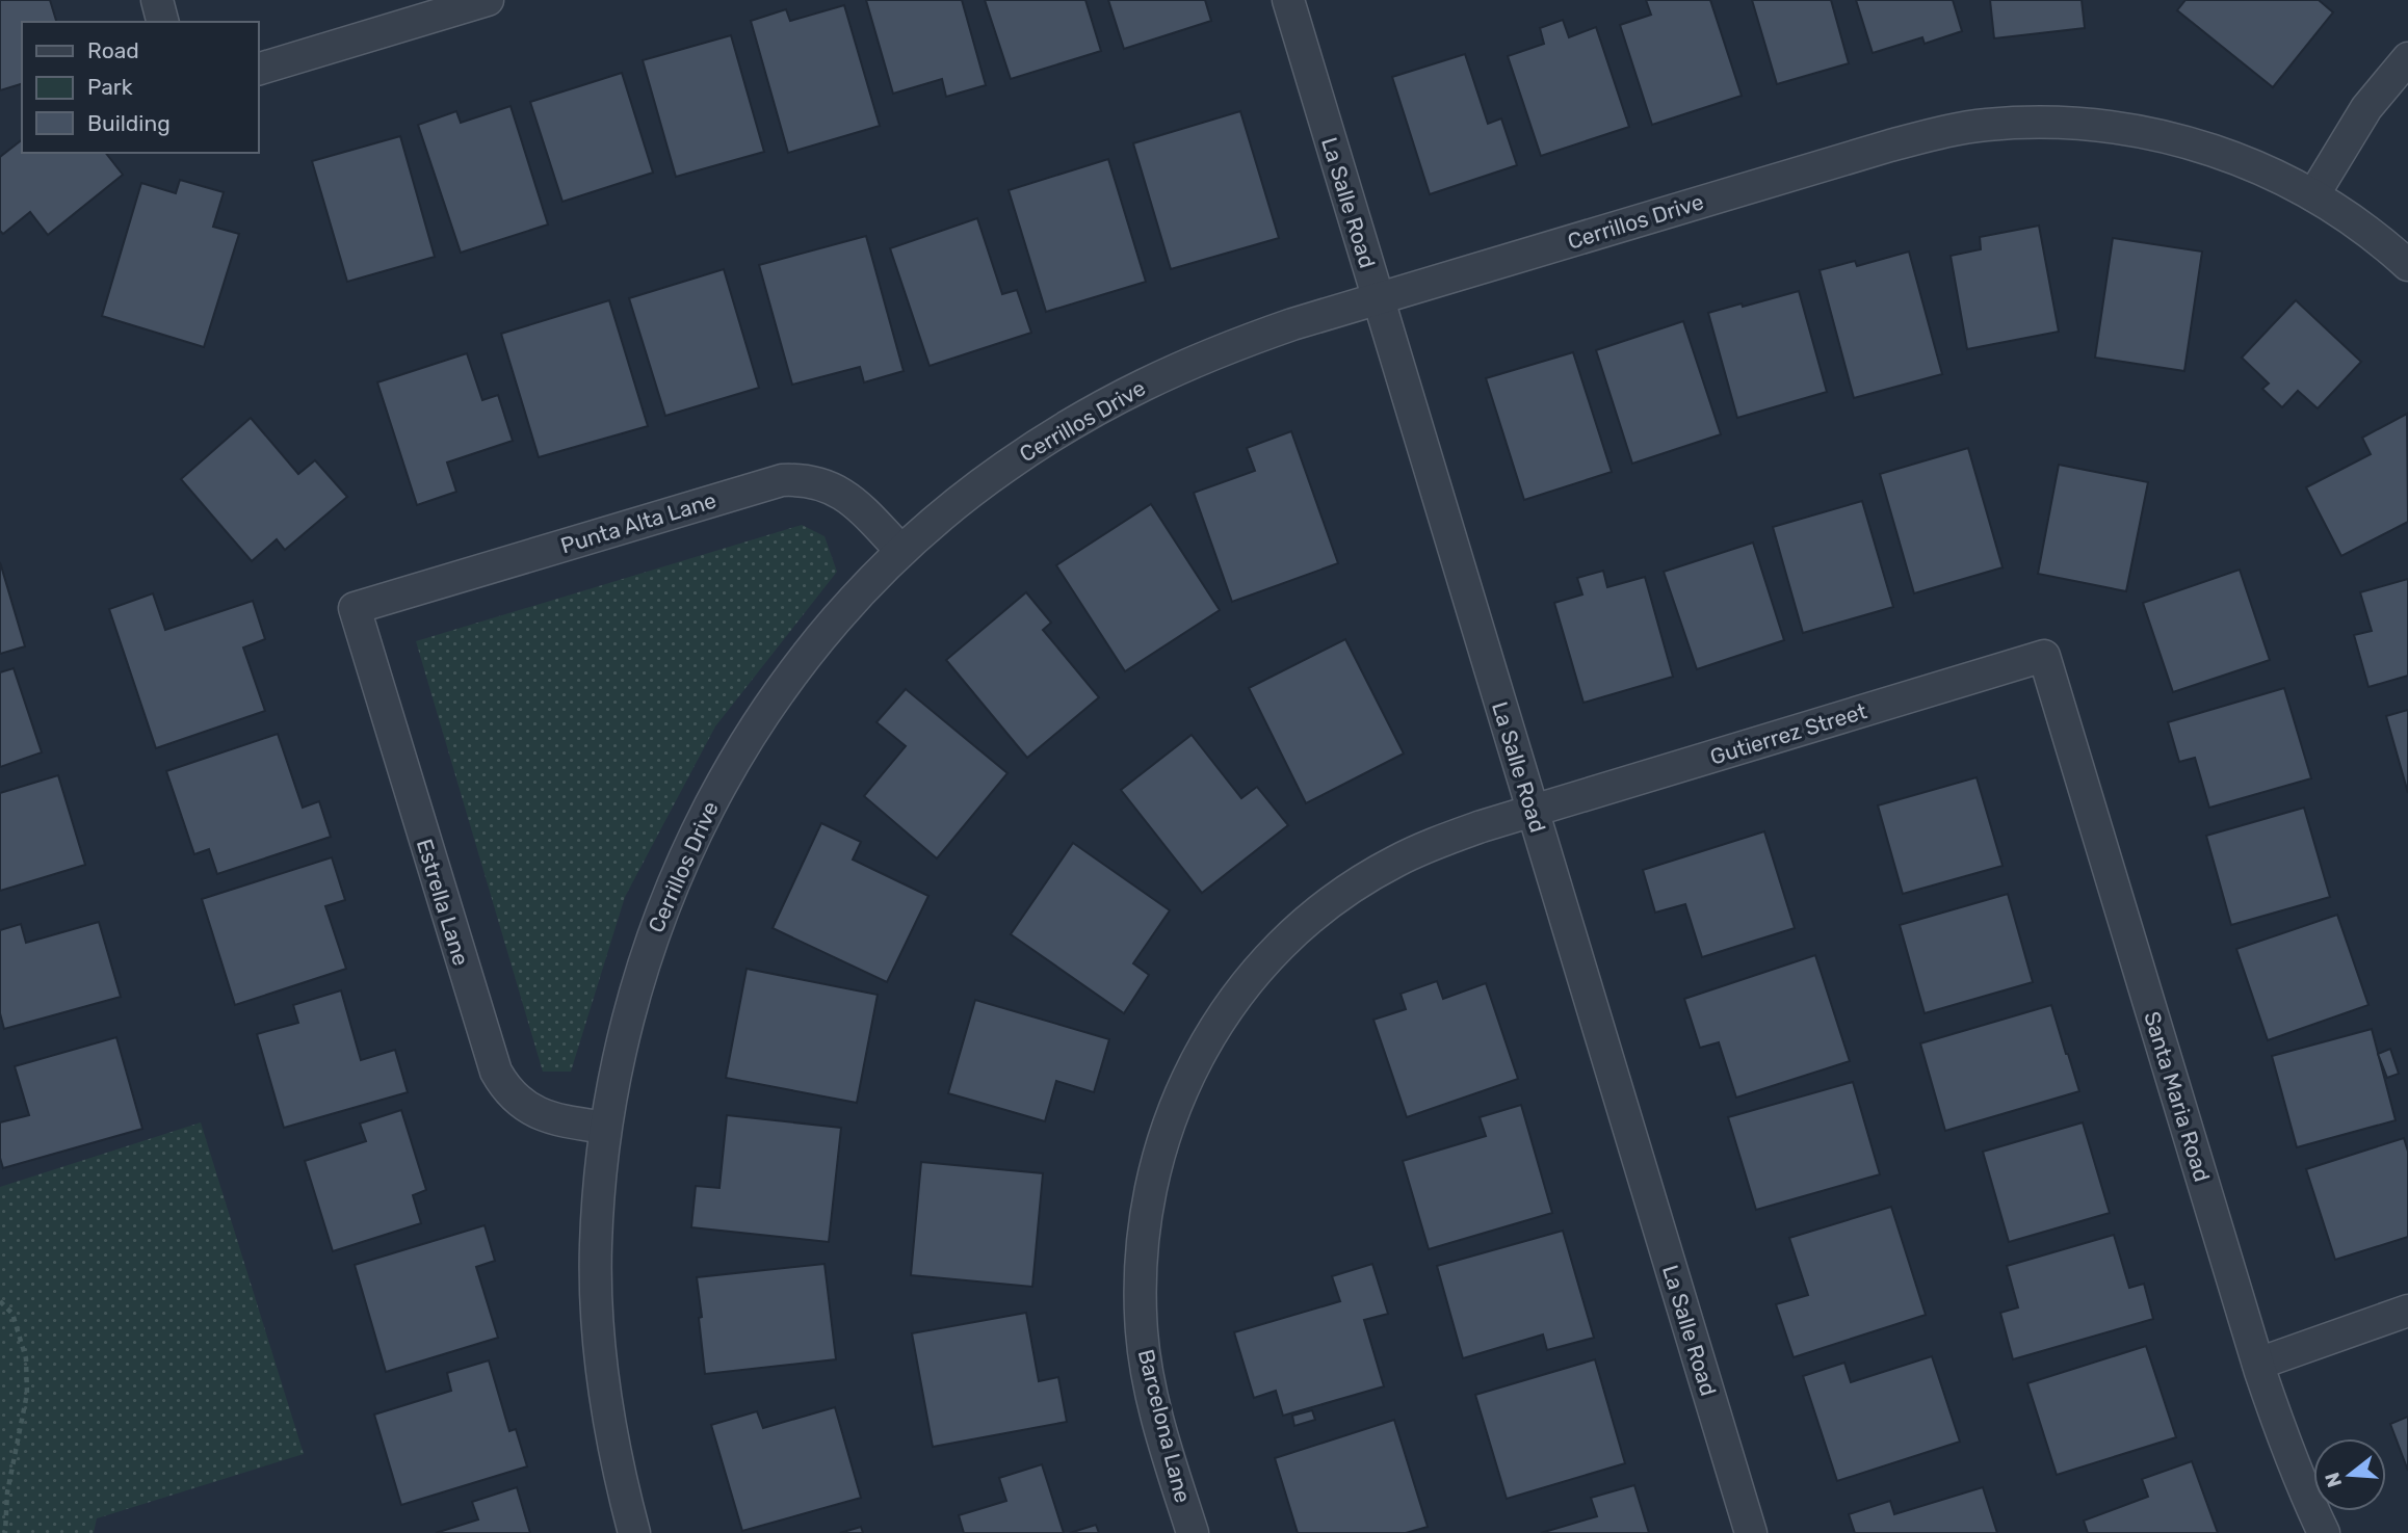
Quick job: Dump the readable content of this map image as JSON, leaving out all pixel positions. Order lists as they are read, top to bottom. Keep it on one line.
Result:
{"streets":{"street":["La Salle Road","Cerrillos Drive","Punta Alta Lane","Gutierrez Street","Estrella Lane","Santa Maria Road","Barcelona Lane"]},"crossings":[["La Salle Road","Cerrillos Drive"],["La Salle Road","Gutierrez Street"],["La Salle Road","Barcelona Lane"],["Cerrillos Drive","Punta Alta Lane"],["Cerrillos Drive","Estrella Lane"],["Punta Alta Lane","Estrella Lane"],["Gutierrez Street","Santa Maria Road"],["Gutierrez Street","Barcelona Lane"]],"legend":["Road","Park","Building"],"north":"left"}
